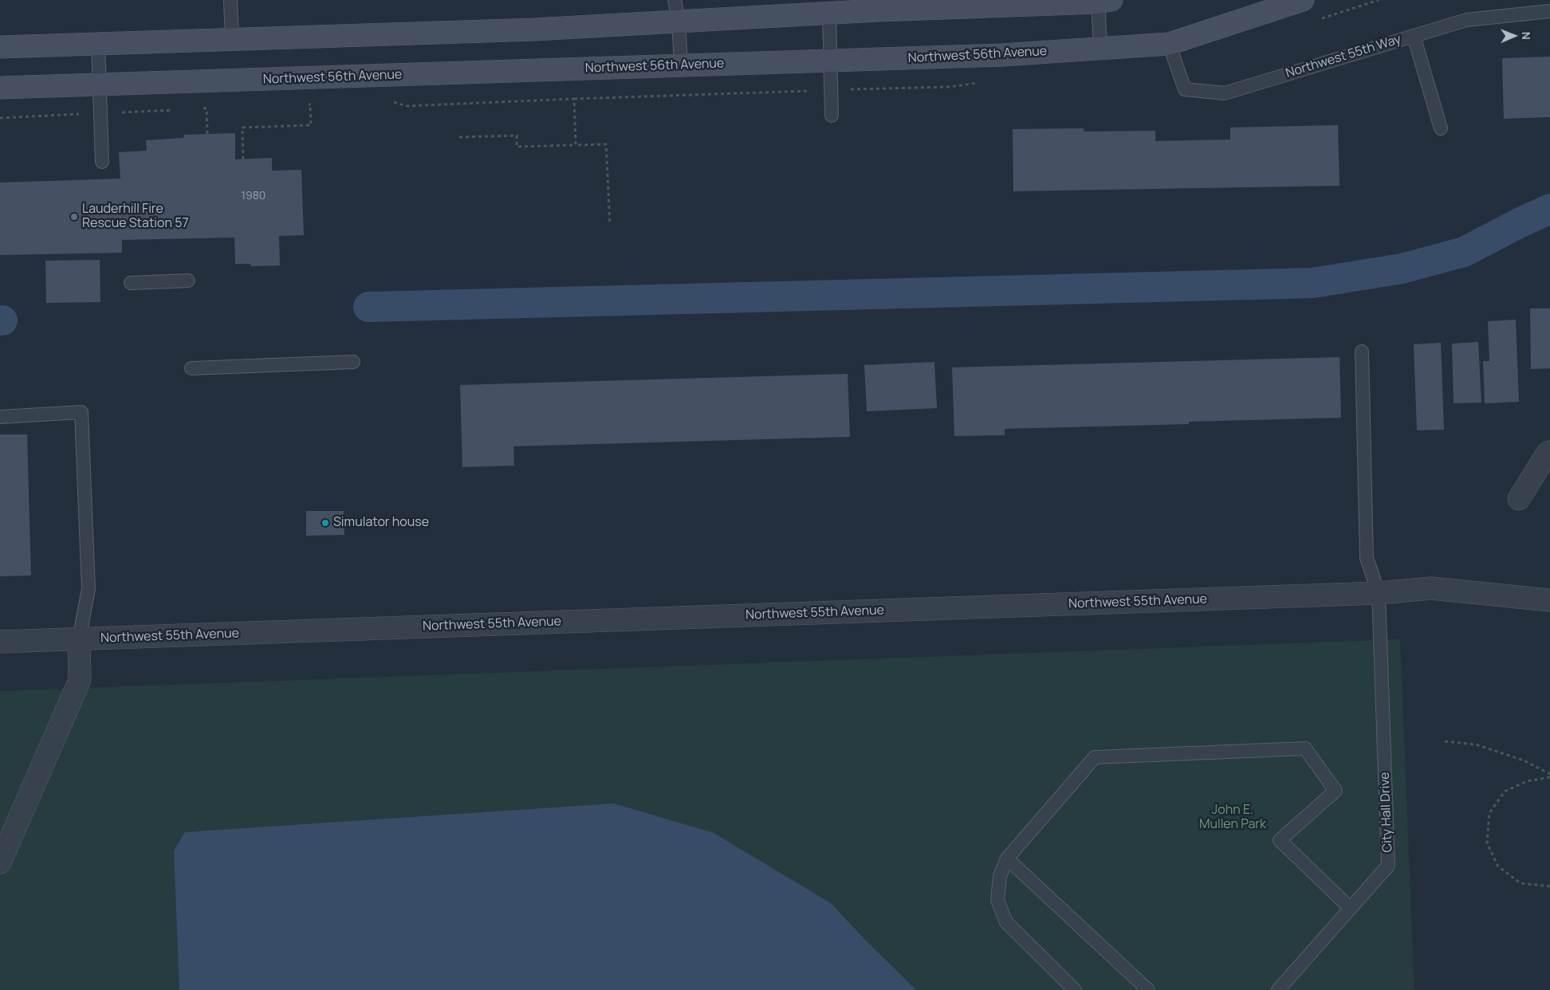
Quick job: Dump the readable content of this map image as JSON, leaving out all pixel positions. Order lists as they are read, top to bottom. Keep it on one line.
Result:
{"streets":{"street":["Northwest 56th Avenue","Northwest 55th Avenue"],"lane":["Northwest 55th Way","City Hall Drive"]},"crossings":[["Northwest 56th Avenue","Northwest 55th Way"],["Northwest 55th Avenue","City Hall Drive"]],"parks":["John E. Mullen Park"],"places":["Lauderhill Fire Rescue Station 57","Simulator house"],"house_numbers":["1980"],"north":"right"}
